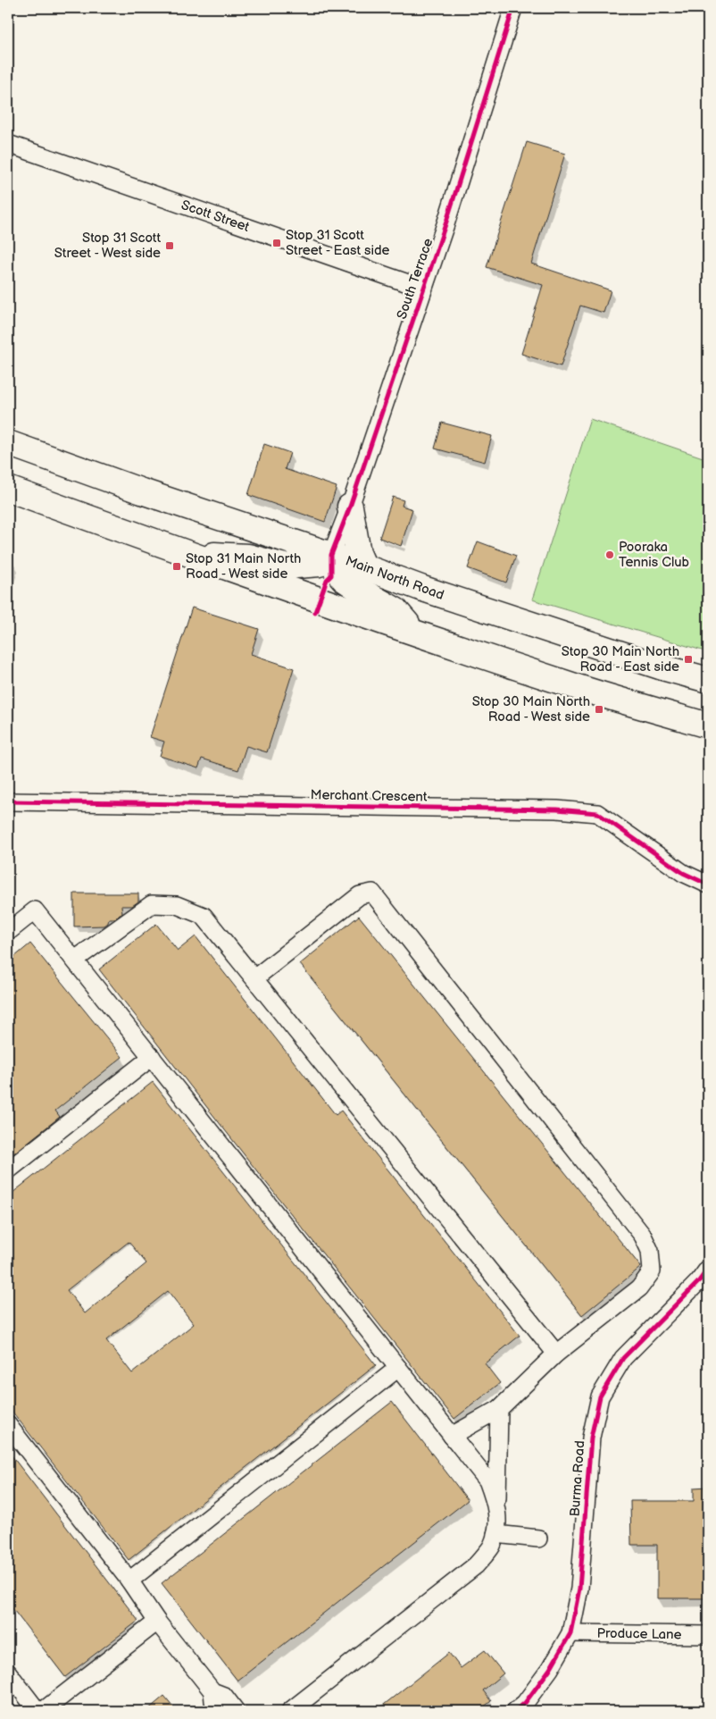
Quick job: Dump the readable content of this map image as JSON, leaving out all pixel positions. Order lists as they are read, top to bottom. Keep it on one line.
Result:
{"streets":{"highway":["Main North Road"],"street":["Scott Street","South Terrace","Merchant Crescent","Burma Road","Produce Lane"]},"crossings":[["Scott Street","South Terrace"],["South Terrace","Main North Road"],["Burma Road","Produce Lane"]],"places":{"transit":["Stop 31 Scott Street - East side","Stop 31 Scott Street - West side","Stop 31 Main North Road - West side","Stop 30 Main North Road - East side","Stop 30 Main North Road - West side"],"other":["Pooraka Tennis Club"]}}
